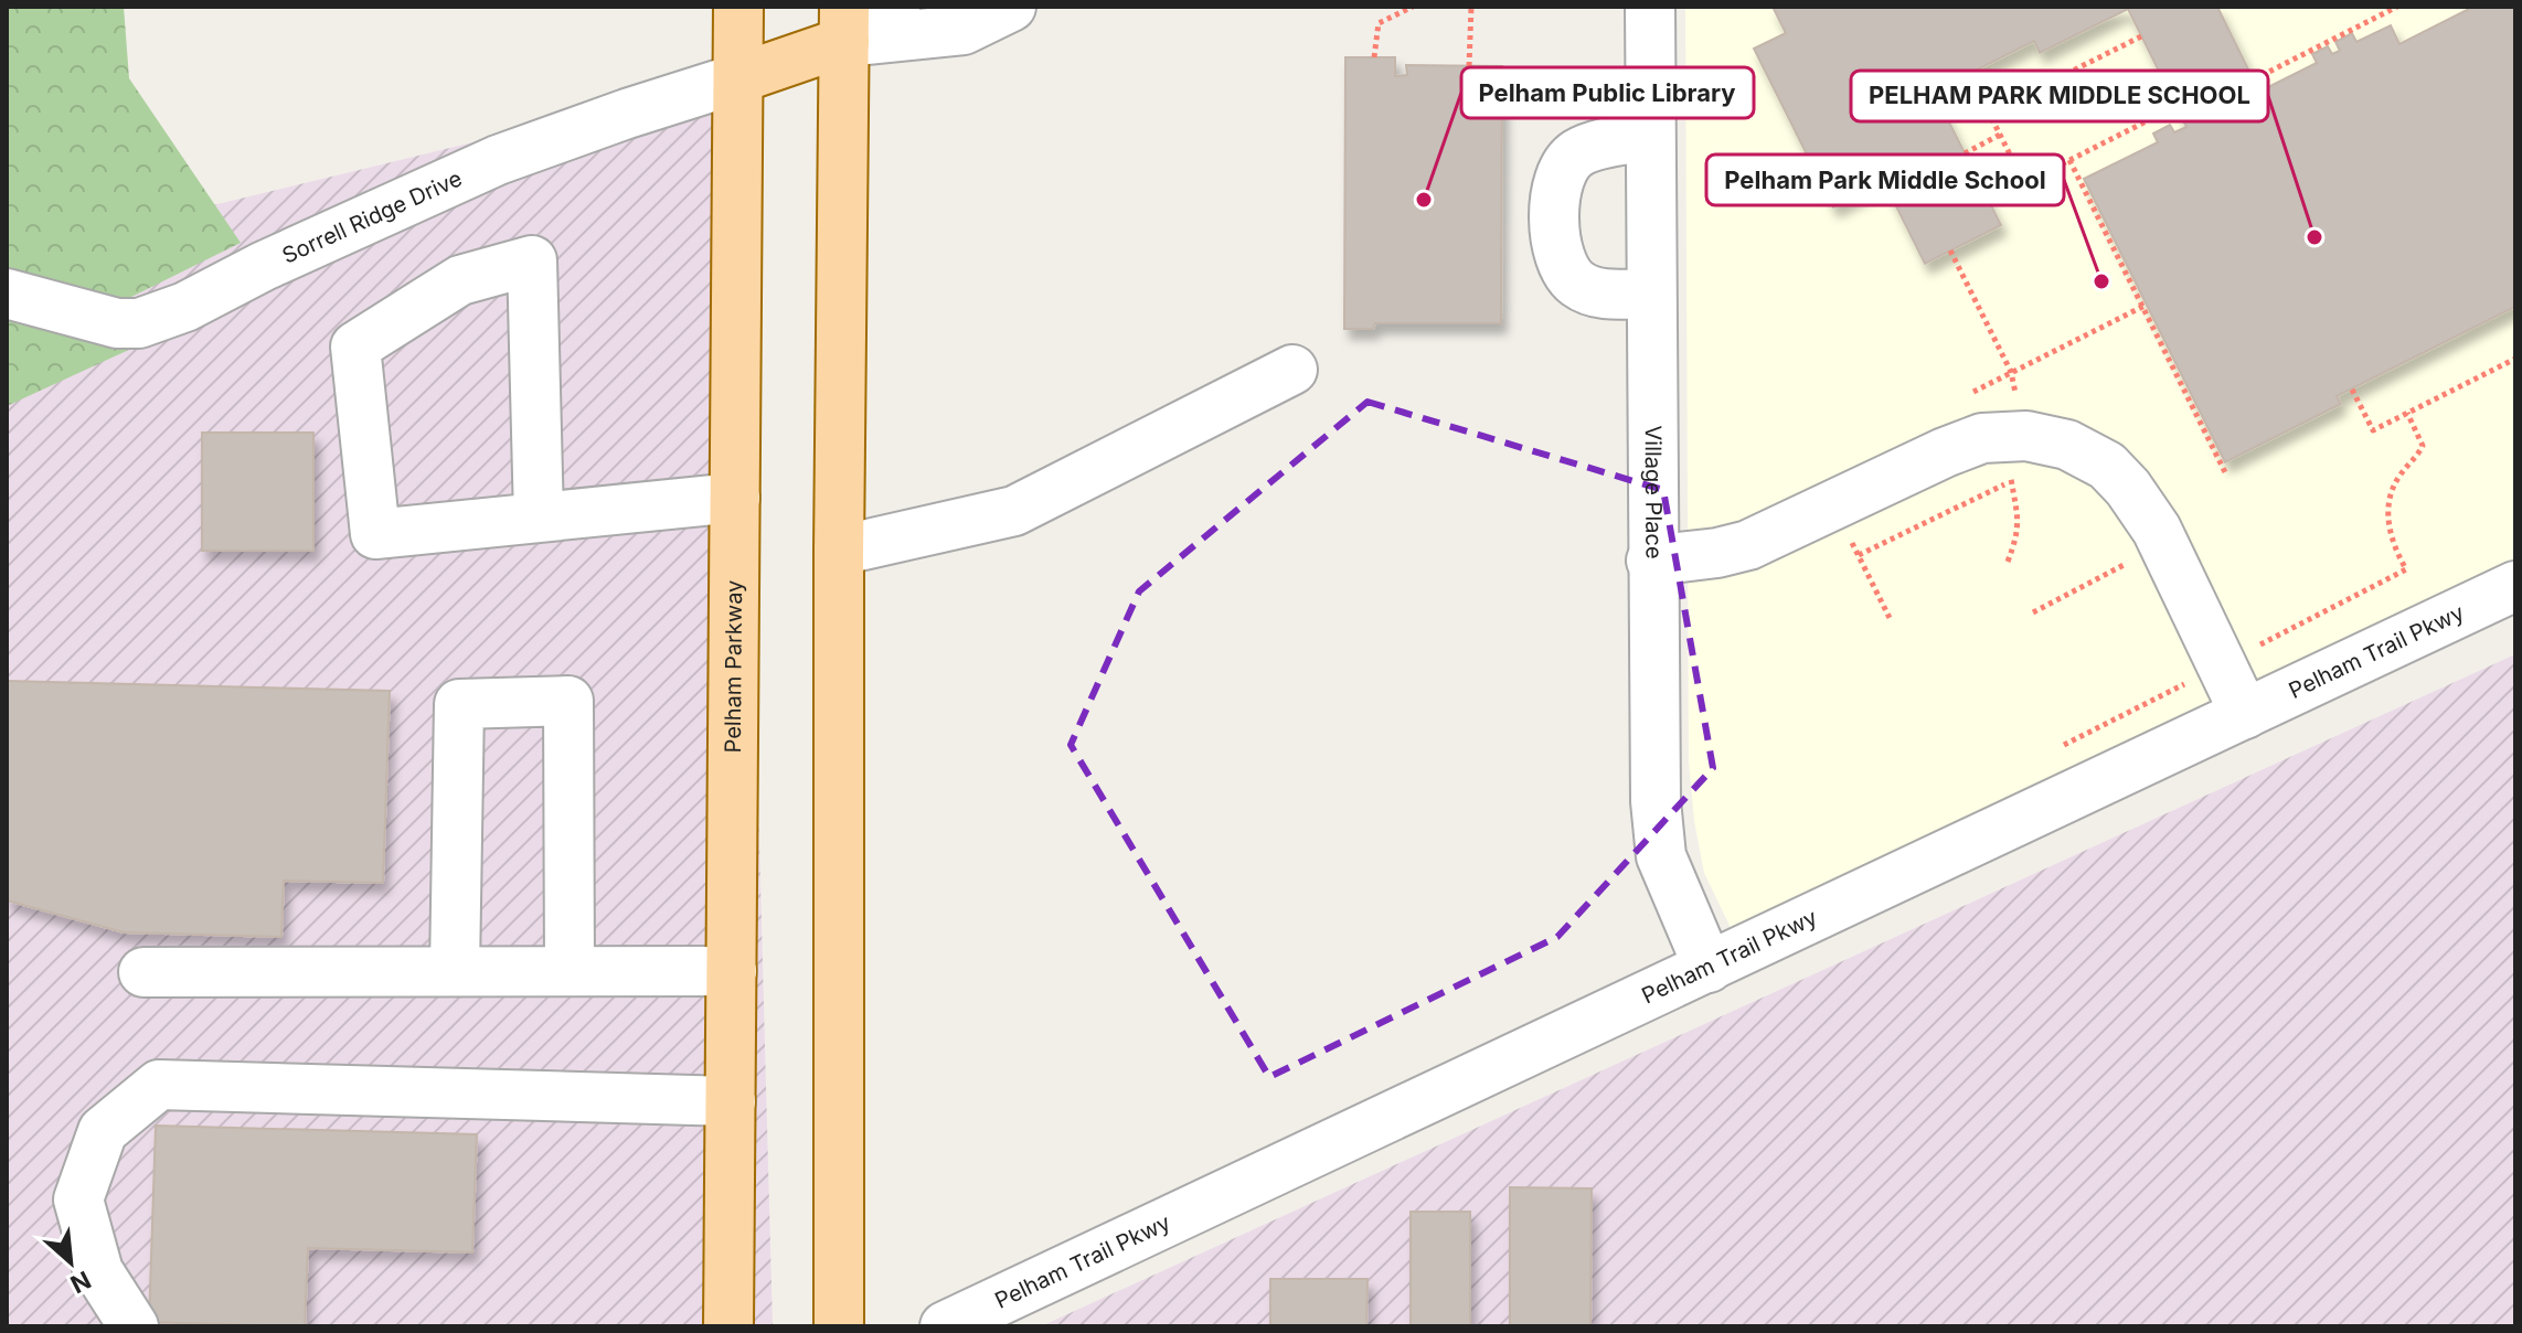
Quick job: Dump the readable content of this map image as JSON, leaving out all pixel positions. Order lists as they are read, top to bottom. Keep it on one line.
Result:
{"streets":{"main road":["Pelham Parkway"],"street":["Sorrell Ridge Drive","Village Place","Pelham Trail Pkwy"]},"crossings":[["Sorrell Ridge Drive","Pelham Parkway"],["Village Place","Pelham Trail Pkwy"]],"places":["Pelham Public Library","PELHAM PARK MIDDLE SCHOOL","Pelham Park Middle School"],"north":"bottom right"}
